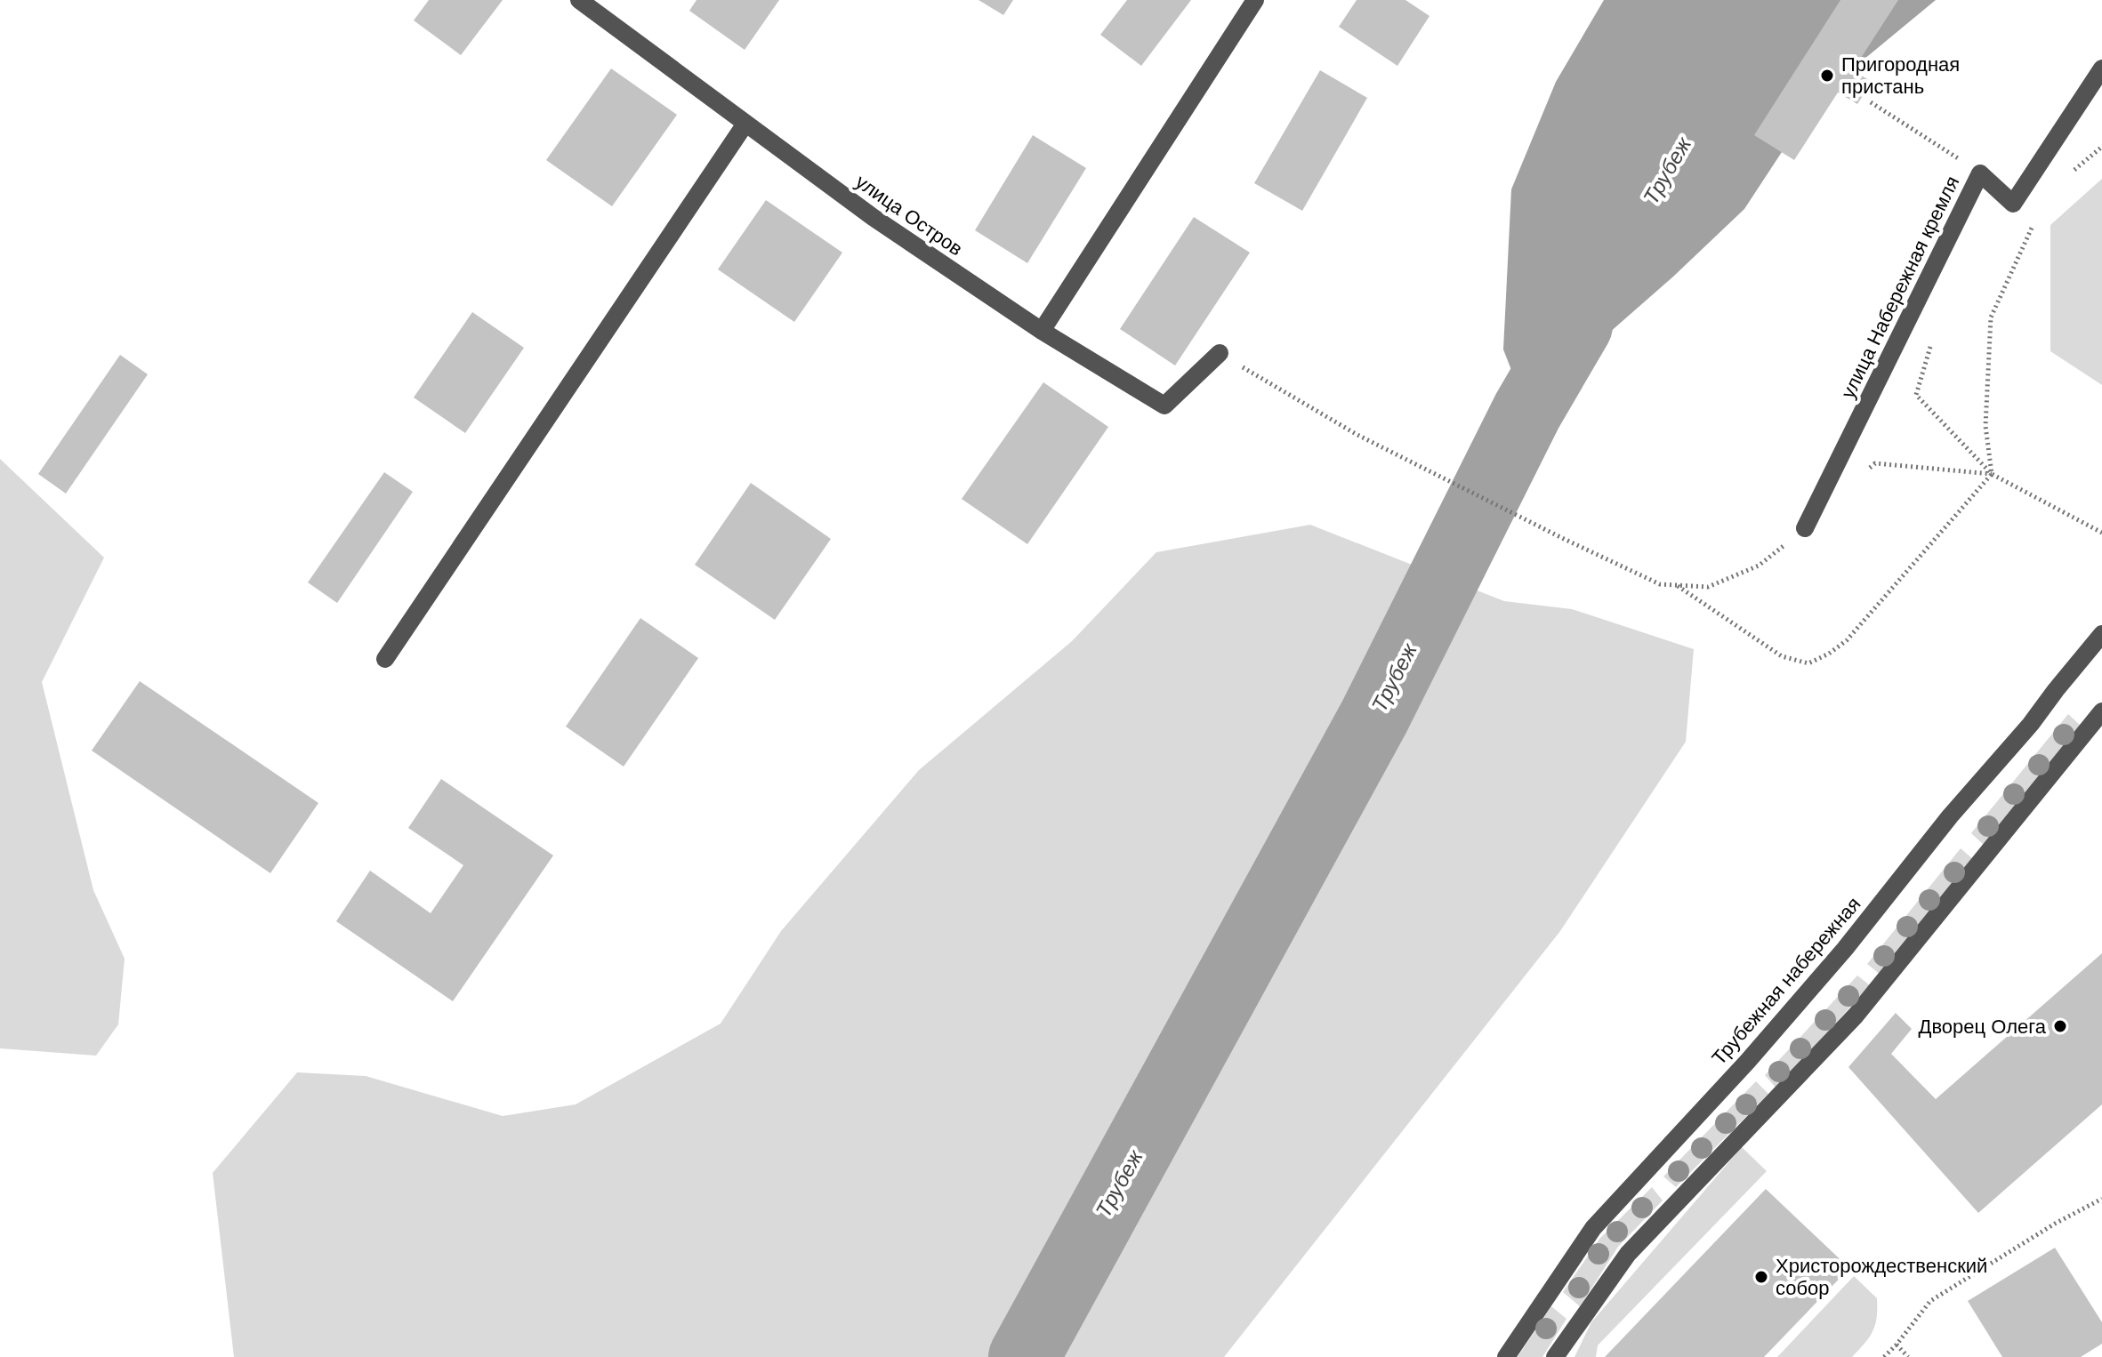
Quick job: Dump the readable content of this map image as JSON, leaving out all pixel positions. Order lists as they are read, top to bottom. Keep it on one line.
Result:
{"streets":{"street":["улица Остров","улица Набережная кремля","Трубежная набережная"]},"water":["Трубеж"],"places":["Пригородная пристань","Дворец Олега","Христорождественский собор"]}
